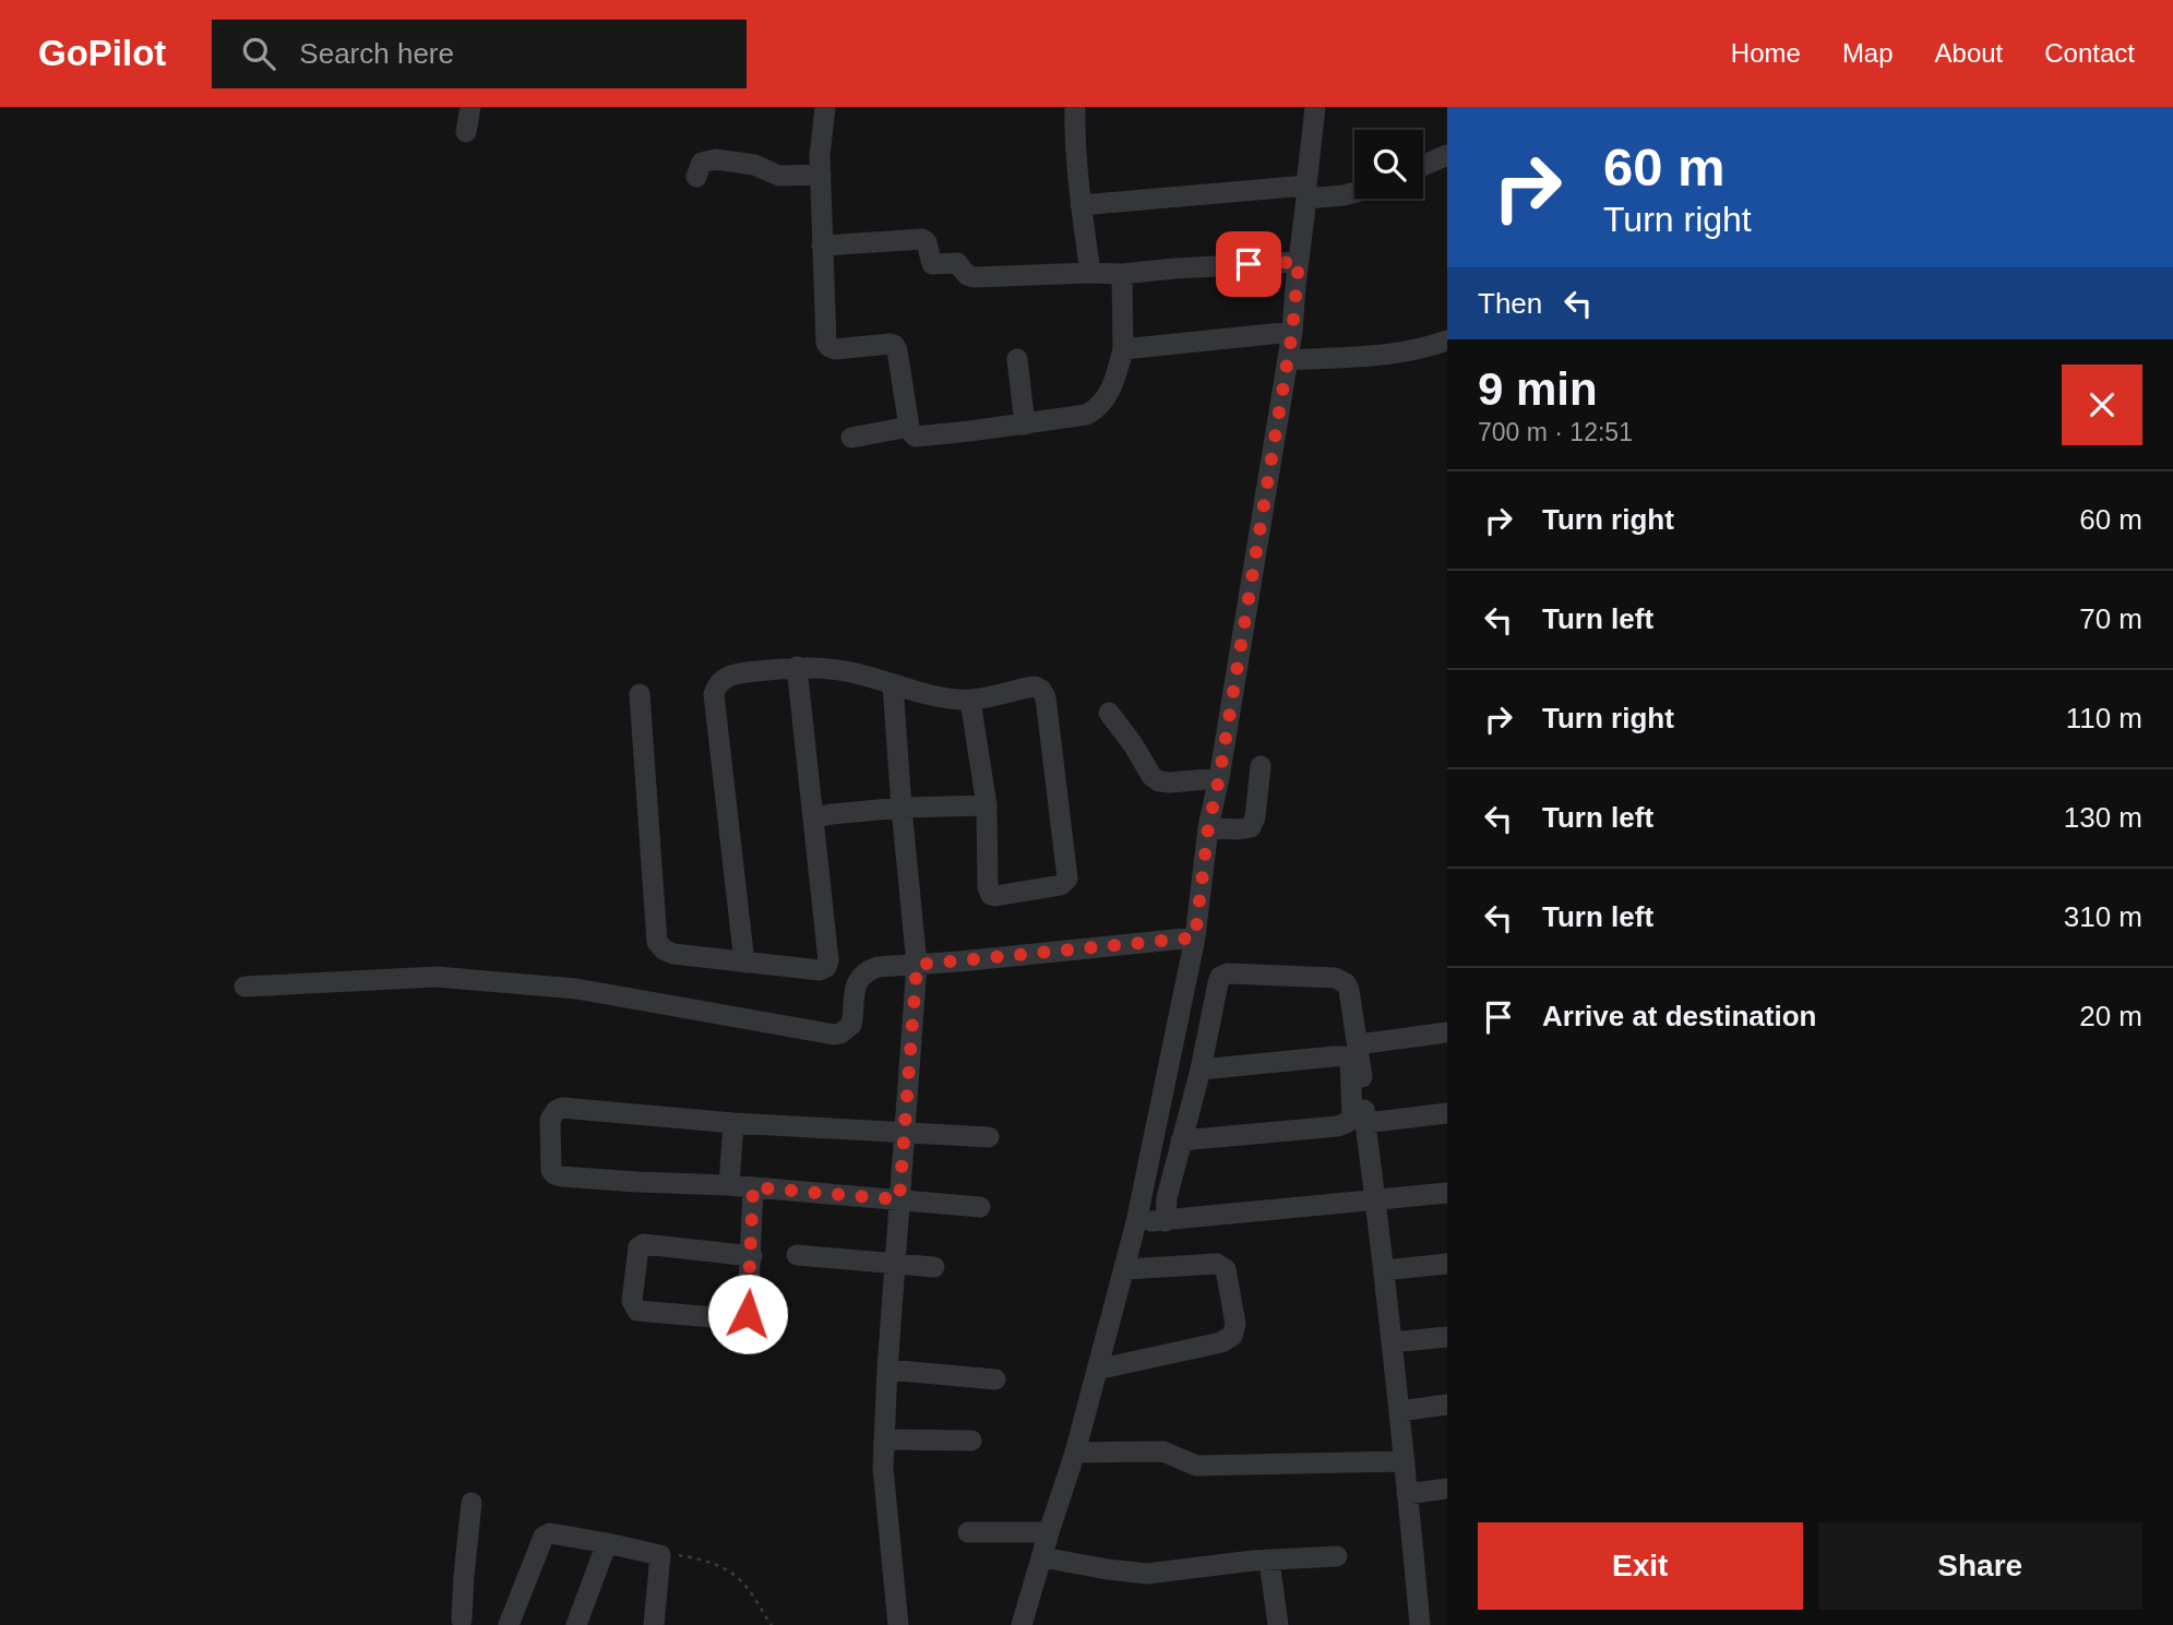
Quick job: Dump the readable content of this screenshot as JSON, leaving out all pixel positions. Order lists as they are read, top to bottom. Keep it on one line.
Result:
{"page":{"header":"GoPilot","search":"Search here","nav":["Home","Map","About","Contact"],"turn":["60 m","Turn right"],"then":"Then","heading":["9 min","700 m · 12:51"],"list":[{"name":"Turn right","value":"60 m"},{"name":"Turn left","value":"70 m"},{"name":"Turn right","value":"110 m"},{"name":"Turn left","value":"130 m"},{"name":"Turn left","value":"310 m"},{"name":"Arrive at destination","value":"20 m"}],"buttons":["Exit","Share"]}}
